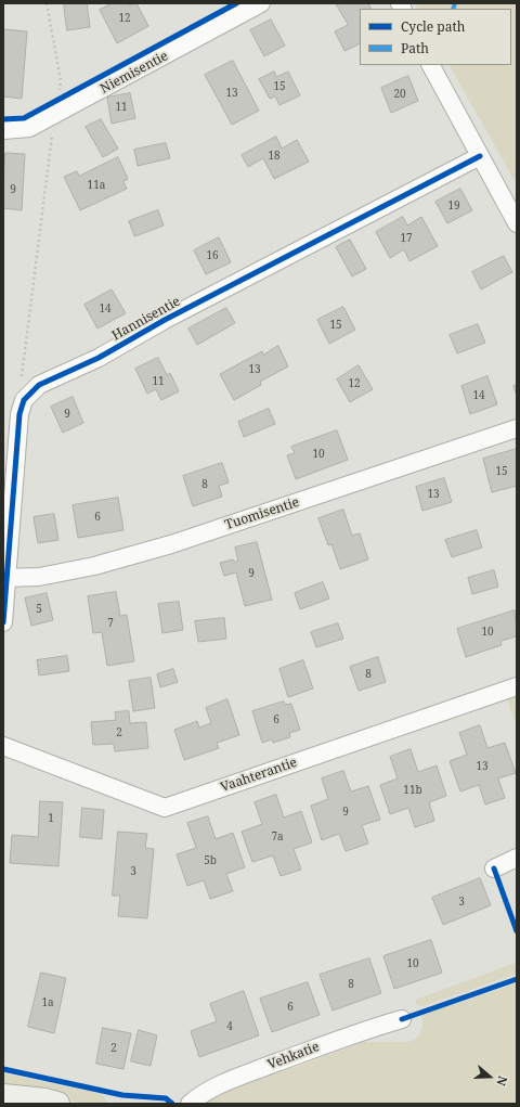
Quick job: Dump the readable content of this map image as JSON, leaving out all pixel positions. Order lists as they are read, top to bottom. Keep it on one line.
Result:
{"streets":{"street":["Niemisentie","Hannisentie","Tuomisentie","Vaahterantie","Vehkatie"]},"house_numbers":["12","15","13","20","11","18","11a","9","19","17","16","14","15","13","11","12","14","9","10","15","8","13","6","9","5","7","10","8","6","2","13","11b","9","1","7a","5b","3","3","10","8","1a","6","4","2"],"legend":["Cycle path","Path"],"north":"right"}
